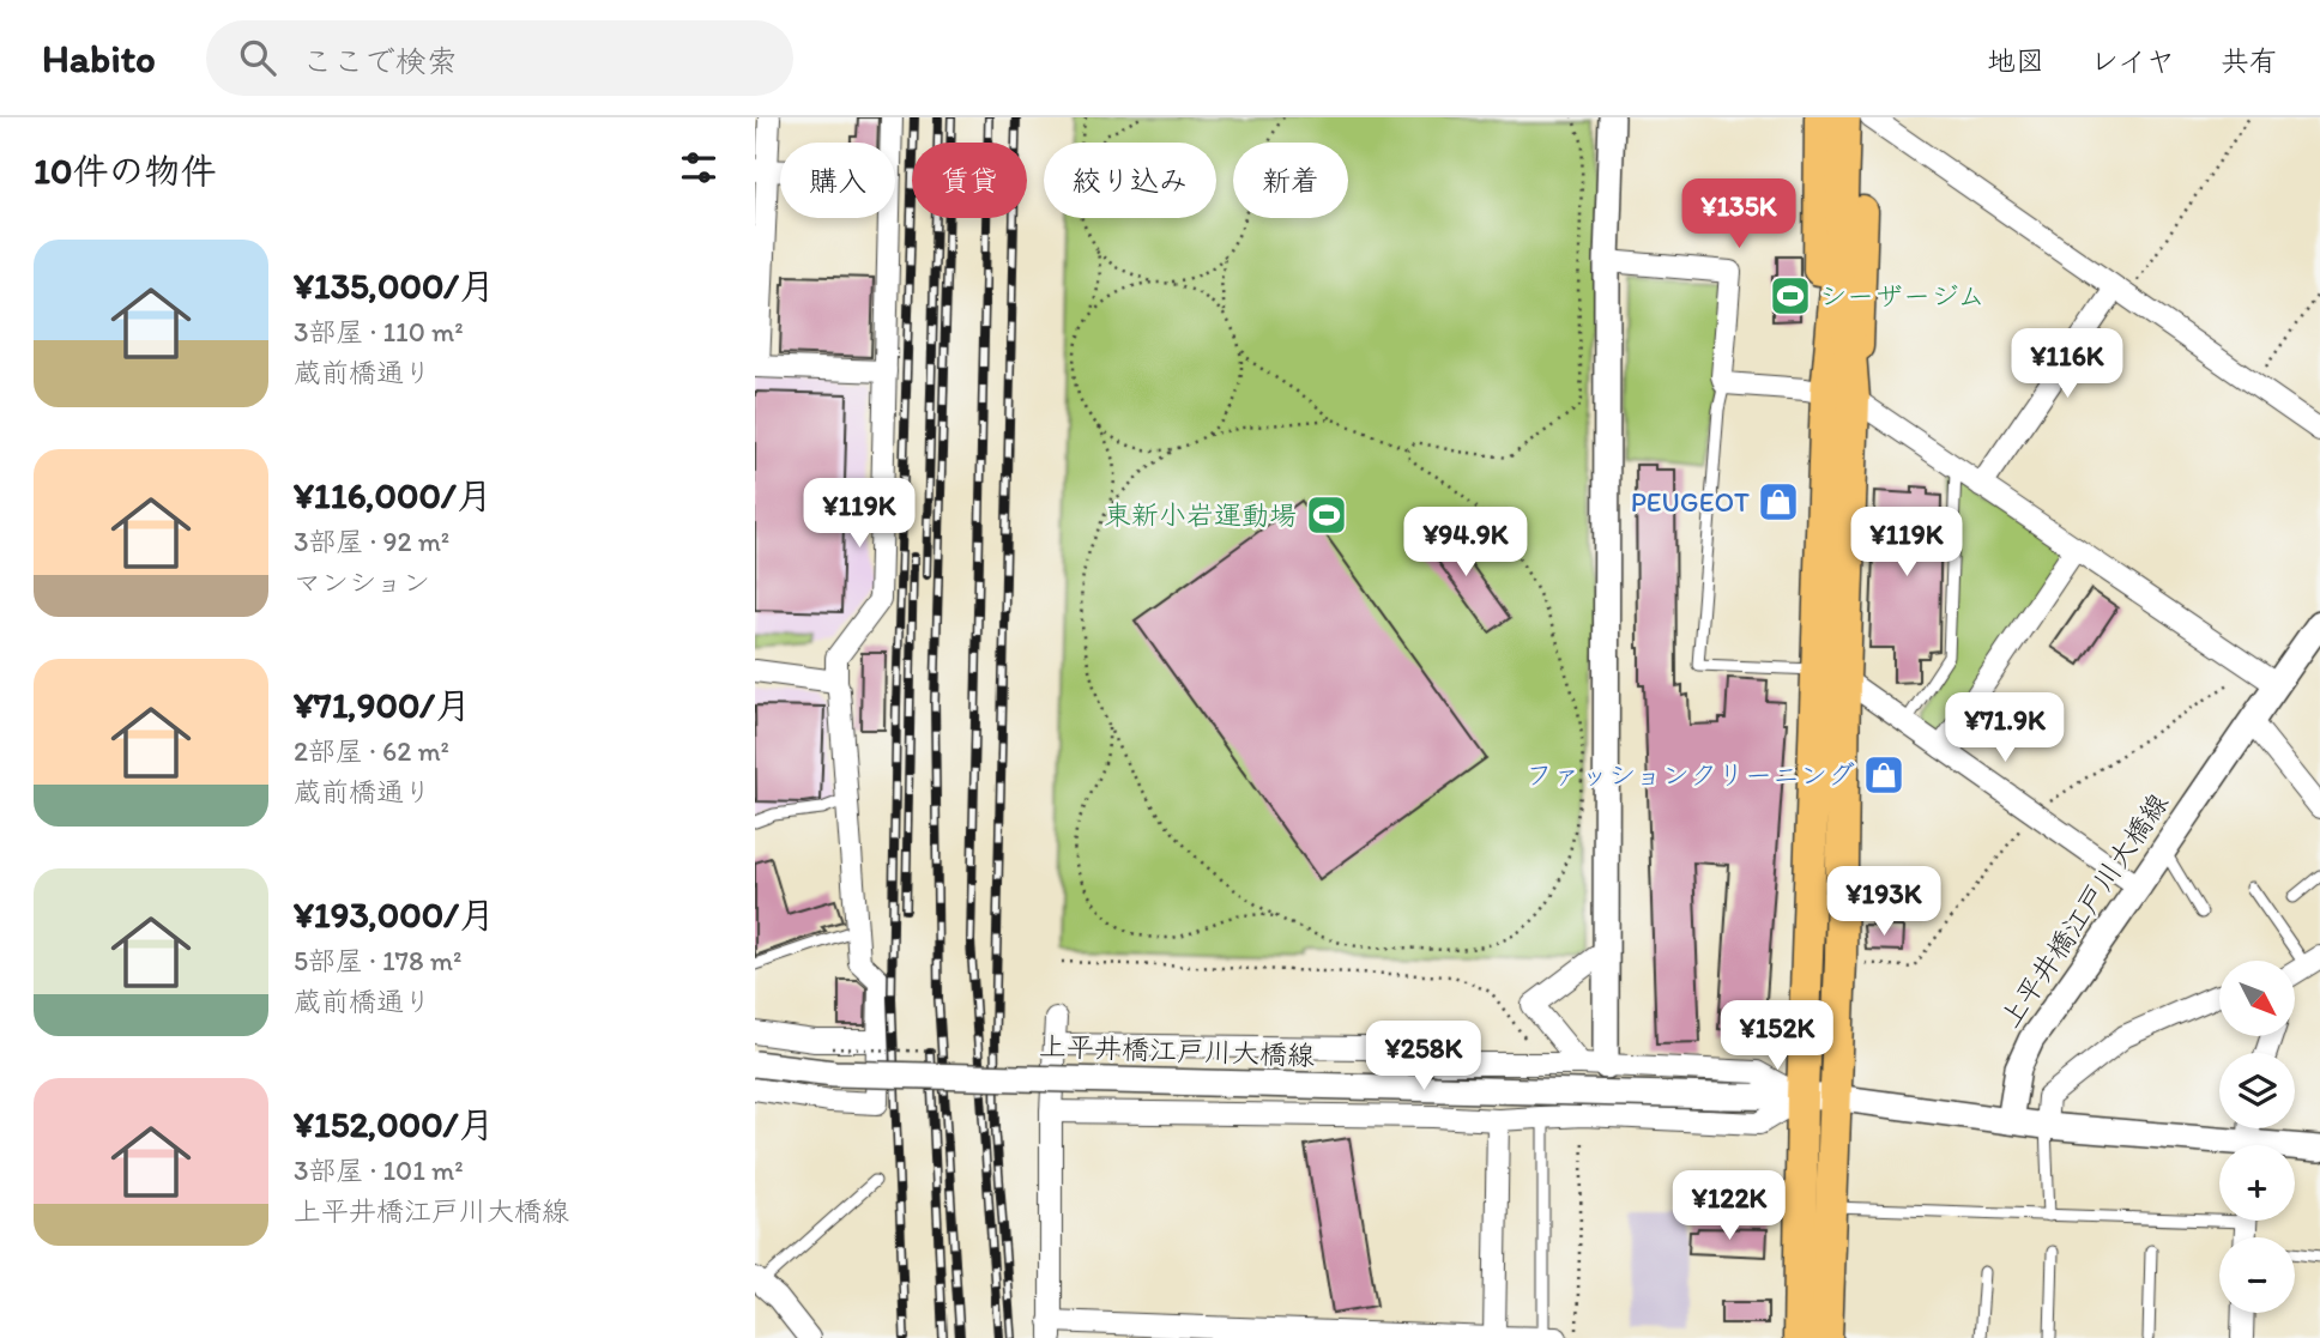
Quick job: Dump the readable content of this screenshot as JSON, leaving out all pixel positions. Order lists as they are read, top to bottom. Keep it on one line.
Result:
{"streets":{"street":["上平井橋江戸川大橋線"]},"places":{"sports":["シーザージム","東新小岩運動場"],"shop":["PEUGEOT","ファッションクリーニング"]},"north":"bottom right","page":{"header":"Habito","search":"ここで検索","nav":["地図","レイヤ","共有"],"heading":"10件の物件","chip":["購入","賃貸","絞り込み","新着"],"price":["¥135K","¥116K","¥119K","¥94.9K","¥119K","¥71.9K","¥193K","¥152K","¥258K","¥122K"],"list":[{"name":"¥135,000/月","note":"3部屋 · 110 m² · 蔵前橋通り"},{"name":"¥116,000/月","note":"3部屋 · 92 m² · マンション"},{"name":"¥71,900/月","note":"2部屋 · 62 m² · 蔵前橋通り"},{"name":"¥193,000/月","note":"5部屋 · 178 m² · 蔵前橋通り"},{"name":"¥152,000/月","note":"3部屋 · 101 m² · 上平井橋江戸川大橋線"}],"map_buttons":["+","−"]}}
